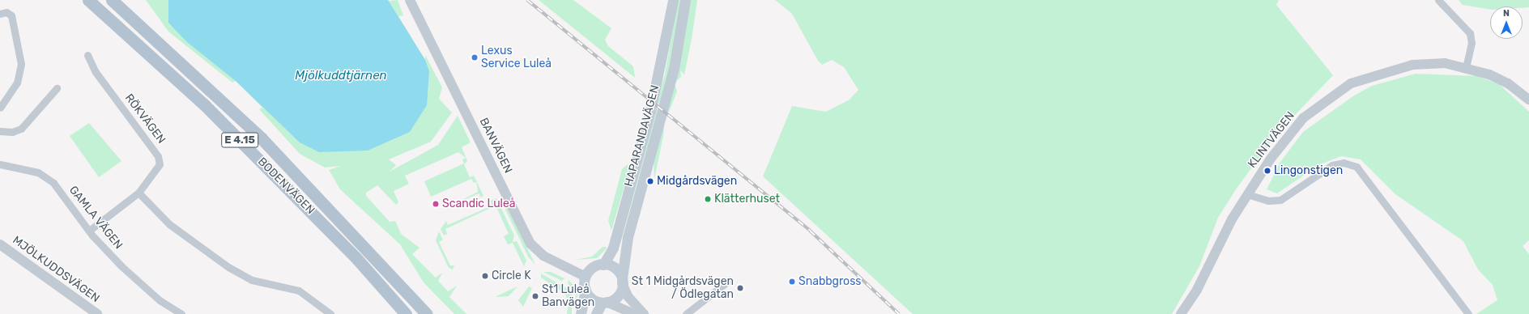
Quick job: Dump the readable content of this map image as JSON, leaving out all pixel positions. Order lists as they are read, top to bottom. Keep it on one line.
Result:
{"streets":{"main road":["HAPARANDAVÄGEN","E 4.15","BODENVÄGEN"],"street":["RÖKVÄGEN","KLINTVÄGEN","BANVÄGEN","GAMLA VÄGEN","MJÖLKUDDSVÄGEN"]},"crossings":[["RÖKVÄGEN","GAMLA VÄGEN"],["HAPARANDAVÄGEN","BANVÄGEN"]],"water":["Mjölkuddtjärnen"],"places":["Lexus Service Luleå","Lingonstigen","Midgårdsvägen","Klätterhuset","Scandic Luleå","Circle K","Snabbgross","St 1 Midgårdsvägen / Ödlegatan","St1 Luleå Banvägen"],"north":"top"}
